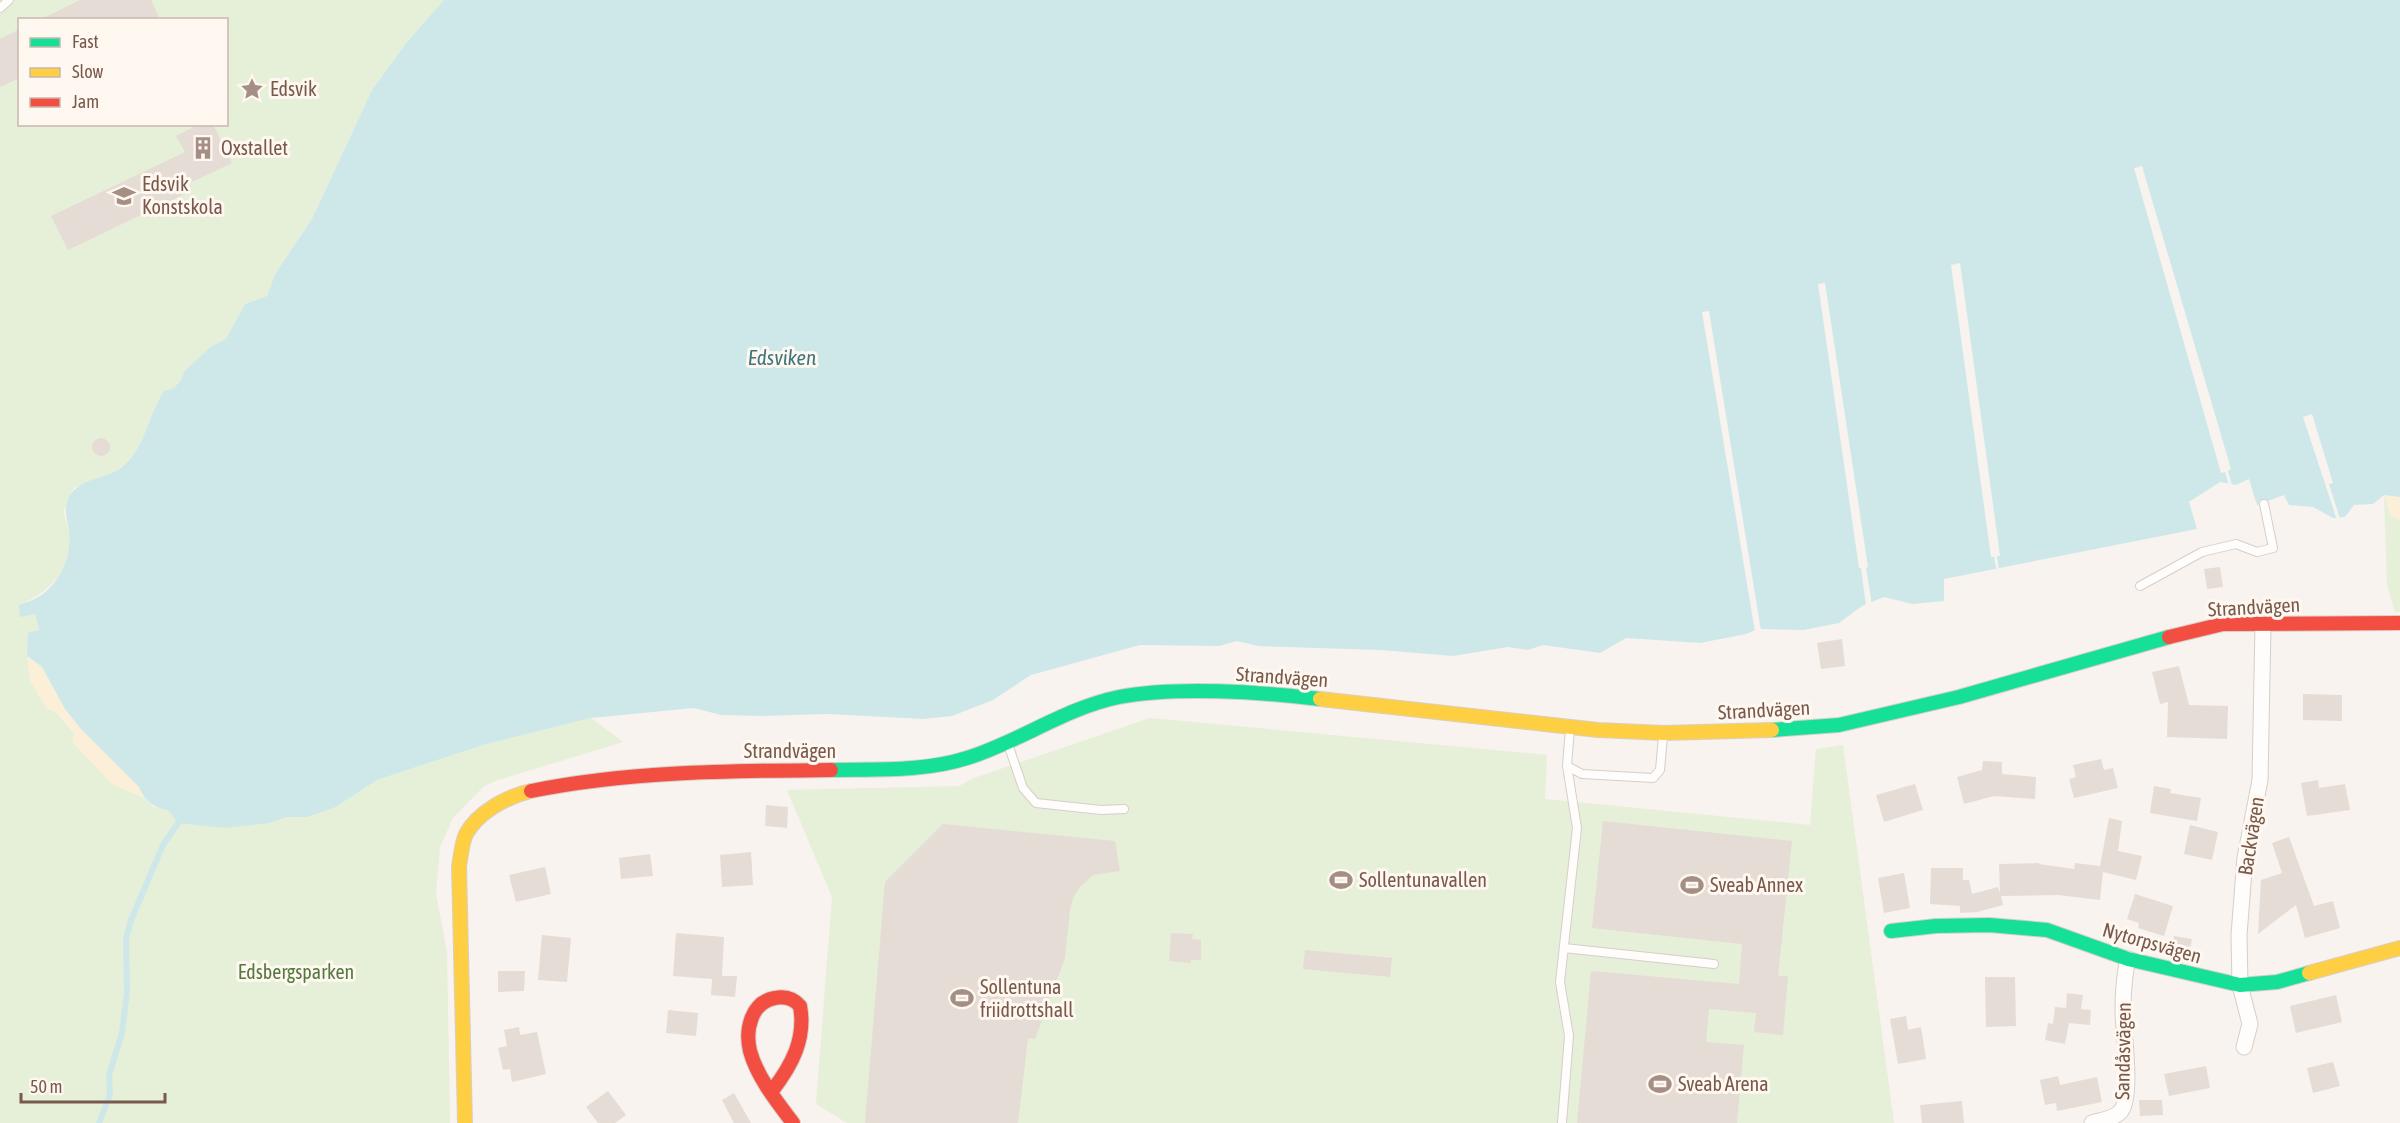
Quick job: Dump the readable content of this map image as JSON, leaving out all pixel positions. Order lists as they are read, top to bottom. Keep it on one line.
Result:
{"streets":{"street":["Strandvägen","Backvägen","Nytorpsvägen","Sandåsvägen"]},"crossings":[["Strandvägen","Backvägen"],["Backvägen","Nytorpsvägen"],["Nytorpsvägen","Sandåsvägen"]],"water":["Edsviken"],"parks":["Edsbergsparken"],"places":{"place":["Edsvik"],"building":["Oxstallet"],"school or university":["Edsvik Konstskola"],"sports":["Sollentunavallen","Sveab Annex","Sollentuna friidrottshall","Sveab Arena"]},"legend":["Fast","Slow","Jam"],"scale_bar":"50 m"}
